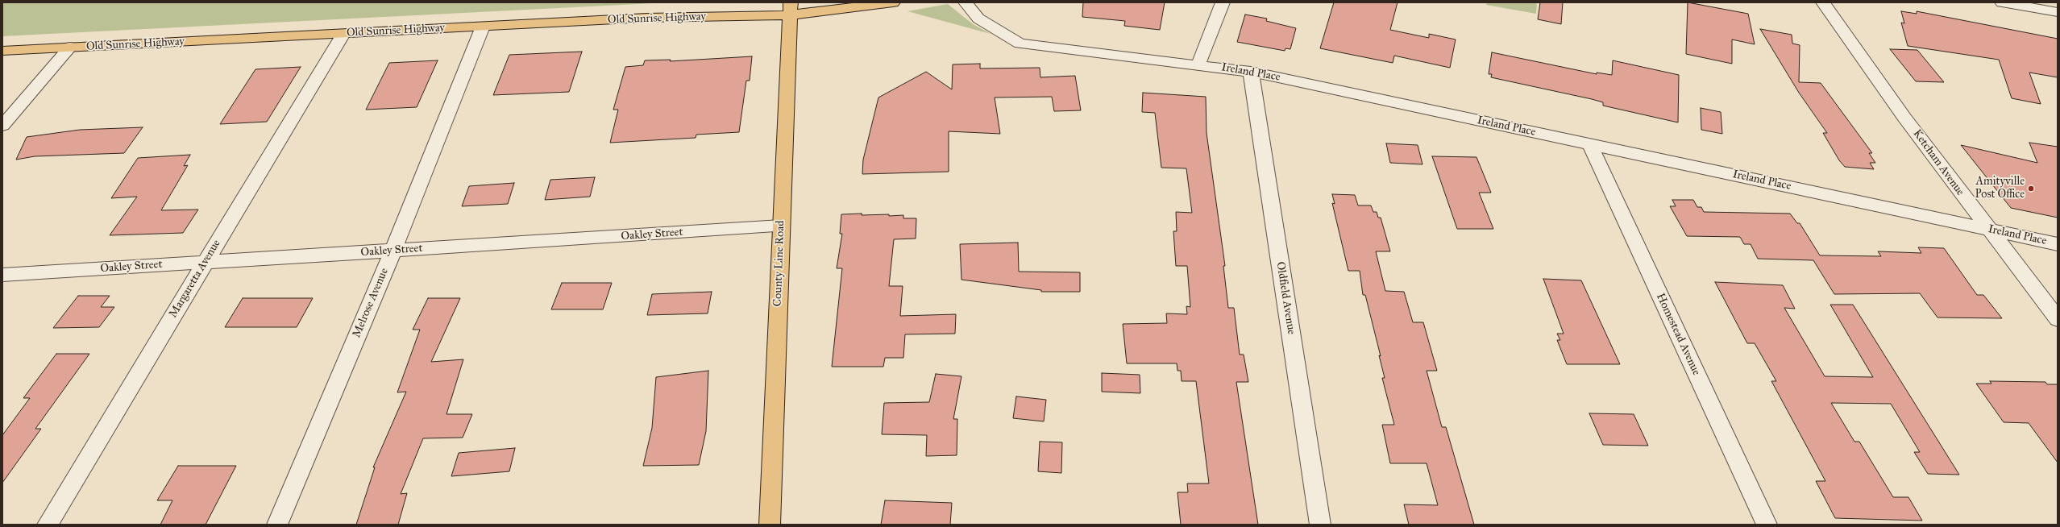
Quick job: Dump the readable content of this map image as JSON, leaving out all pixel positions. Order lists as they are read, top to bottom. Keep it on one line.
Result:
{"streets":{"main road":["Old Sunrise Highway","County Line Road"],"street":["Ireland Place","Ketcham Avenue","Oakley Street","Margaretta Avenue","Oldfield Avenue","Melrose Avenue","Homestead Avenue"]},"crossings":[["Old Sunrise Highway","County Line Road"],["Old Sunrise Highway","Margaretta Avenue"],["Old Sunrise Highway","Melrose Avenue"],["Ireland Place","Ketcham Avenue"],["Ireland Place","Oldfield Avenue"],["Ireland Place","Homestead Avenue"],["Oakley Street","County Line Road"],["Oakley Street","Margaretta Avenue"],["Oakley Street","Melrose Avenue"]],"places":["Amityville Post Office"]}
